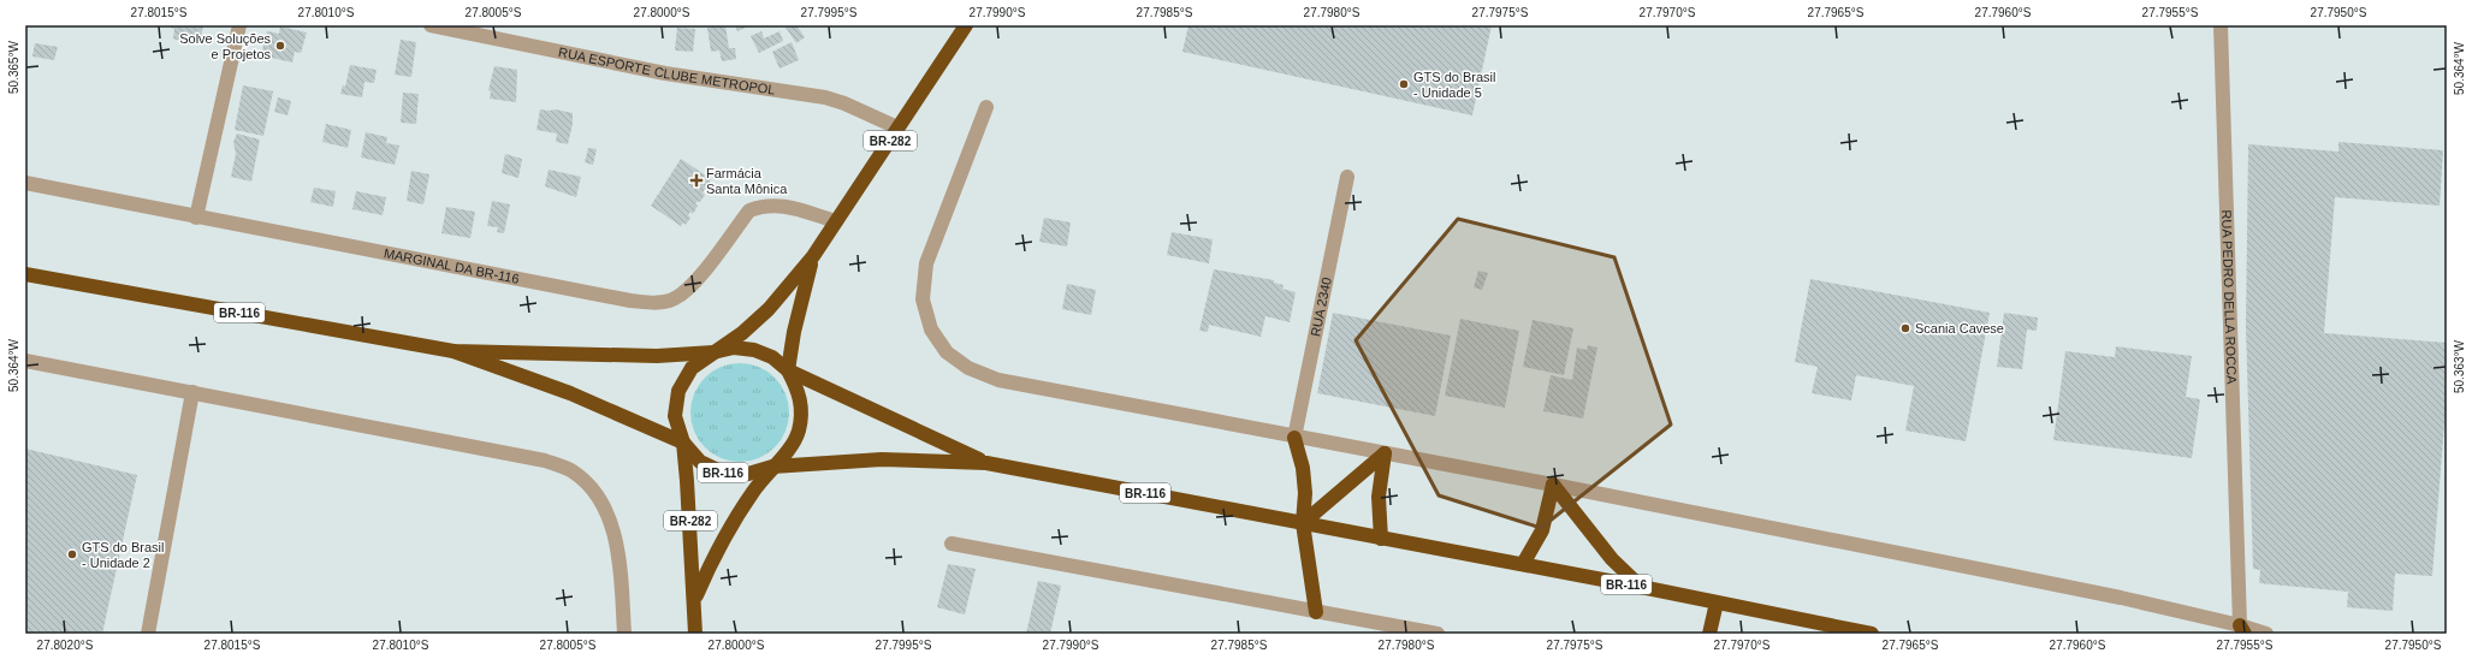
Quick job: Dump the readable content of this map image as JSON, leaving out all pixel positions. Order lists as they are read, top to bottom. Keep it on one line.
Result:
{"streets":{"highway":["BR-282","BR-116"],"street":["RUA ESPORTE CLUBE METROPOL","MARGINAL DA BR-116","RUA PEDRO DELLA ROCCA","RUA 2340"]},"crossings":[["RUA ESPORTE CLUBE METROPOL","BR-282"],["BR-282","MARGINAL DA BR-116"],["BR-282","BR-116"]],"places":{"other":["Solve Soluções e Projetos","GTS do Brasil - Unidade 5","Scania Cavese","GTS do Brasil - Unidade 2"],"health":["Farmácia Santa Mônica"]},"coordinates":["27.8015°S","27.8010°S","27.8005°S","27.8000°S","27.7995°S","27.7990°S","27.7985°S","27.7980°S","27.7975°S","27.7970°S","27.7965°S","27.7960°S","27.7955°S","27.7950°S","50.365°W","50.364°W","50.363°W","27.8020°S"]}
